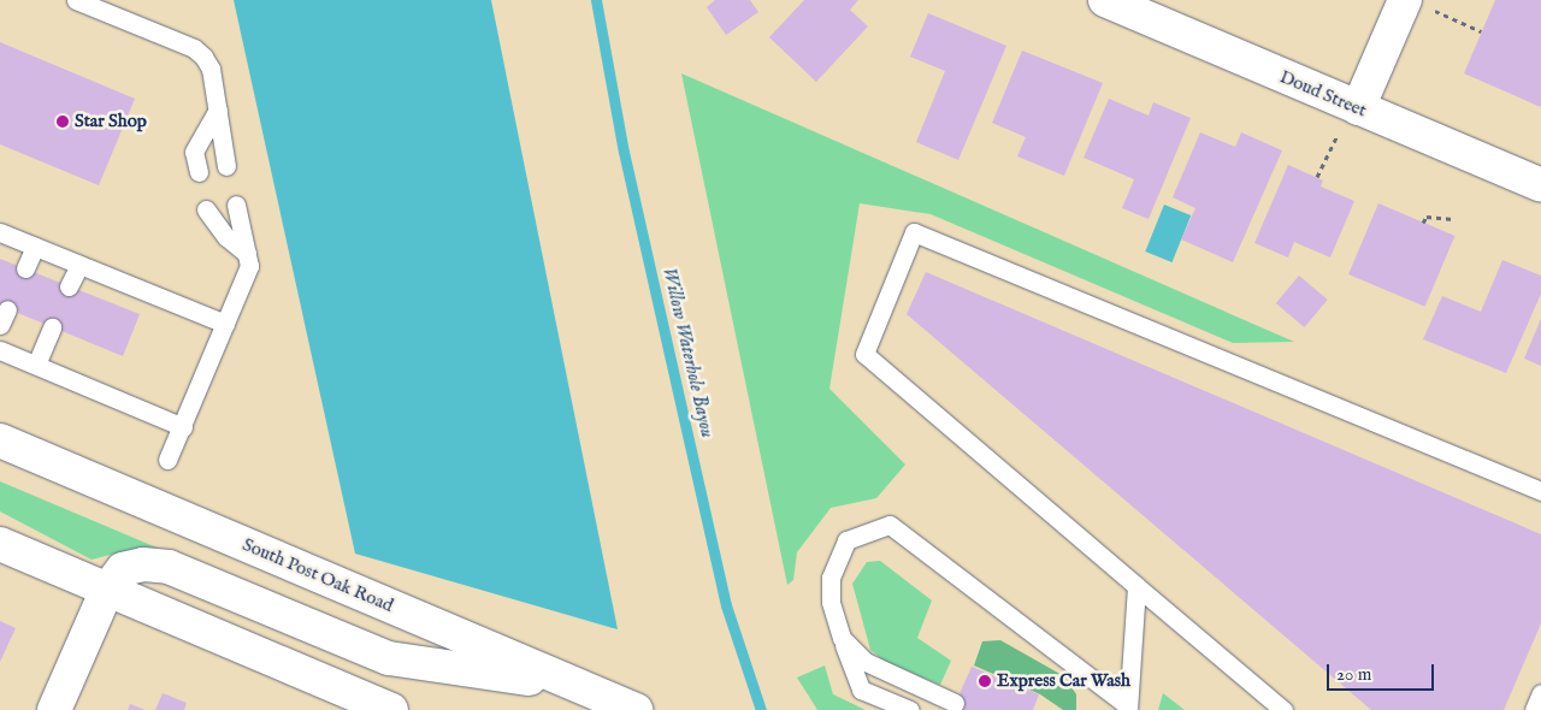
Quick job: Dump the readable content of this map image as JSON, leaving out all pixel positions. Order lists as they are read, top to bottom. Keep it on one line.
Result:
{"streets":{"main road":["Doud Street","South Post Oak Road"]},"water":["Willow Waterhole Bayou"],"places":["Star Shop","Express Car Wash"],"scale_bar":"20 m"}
